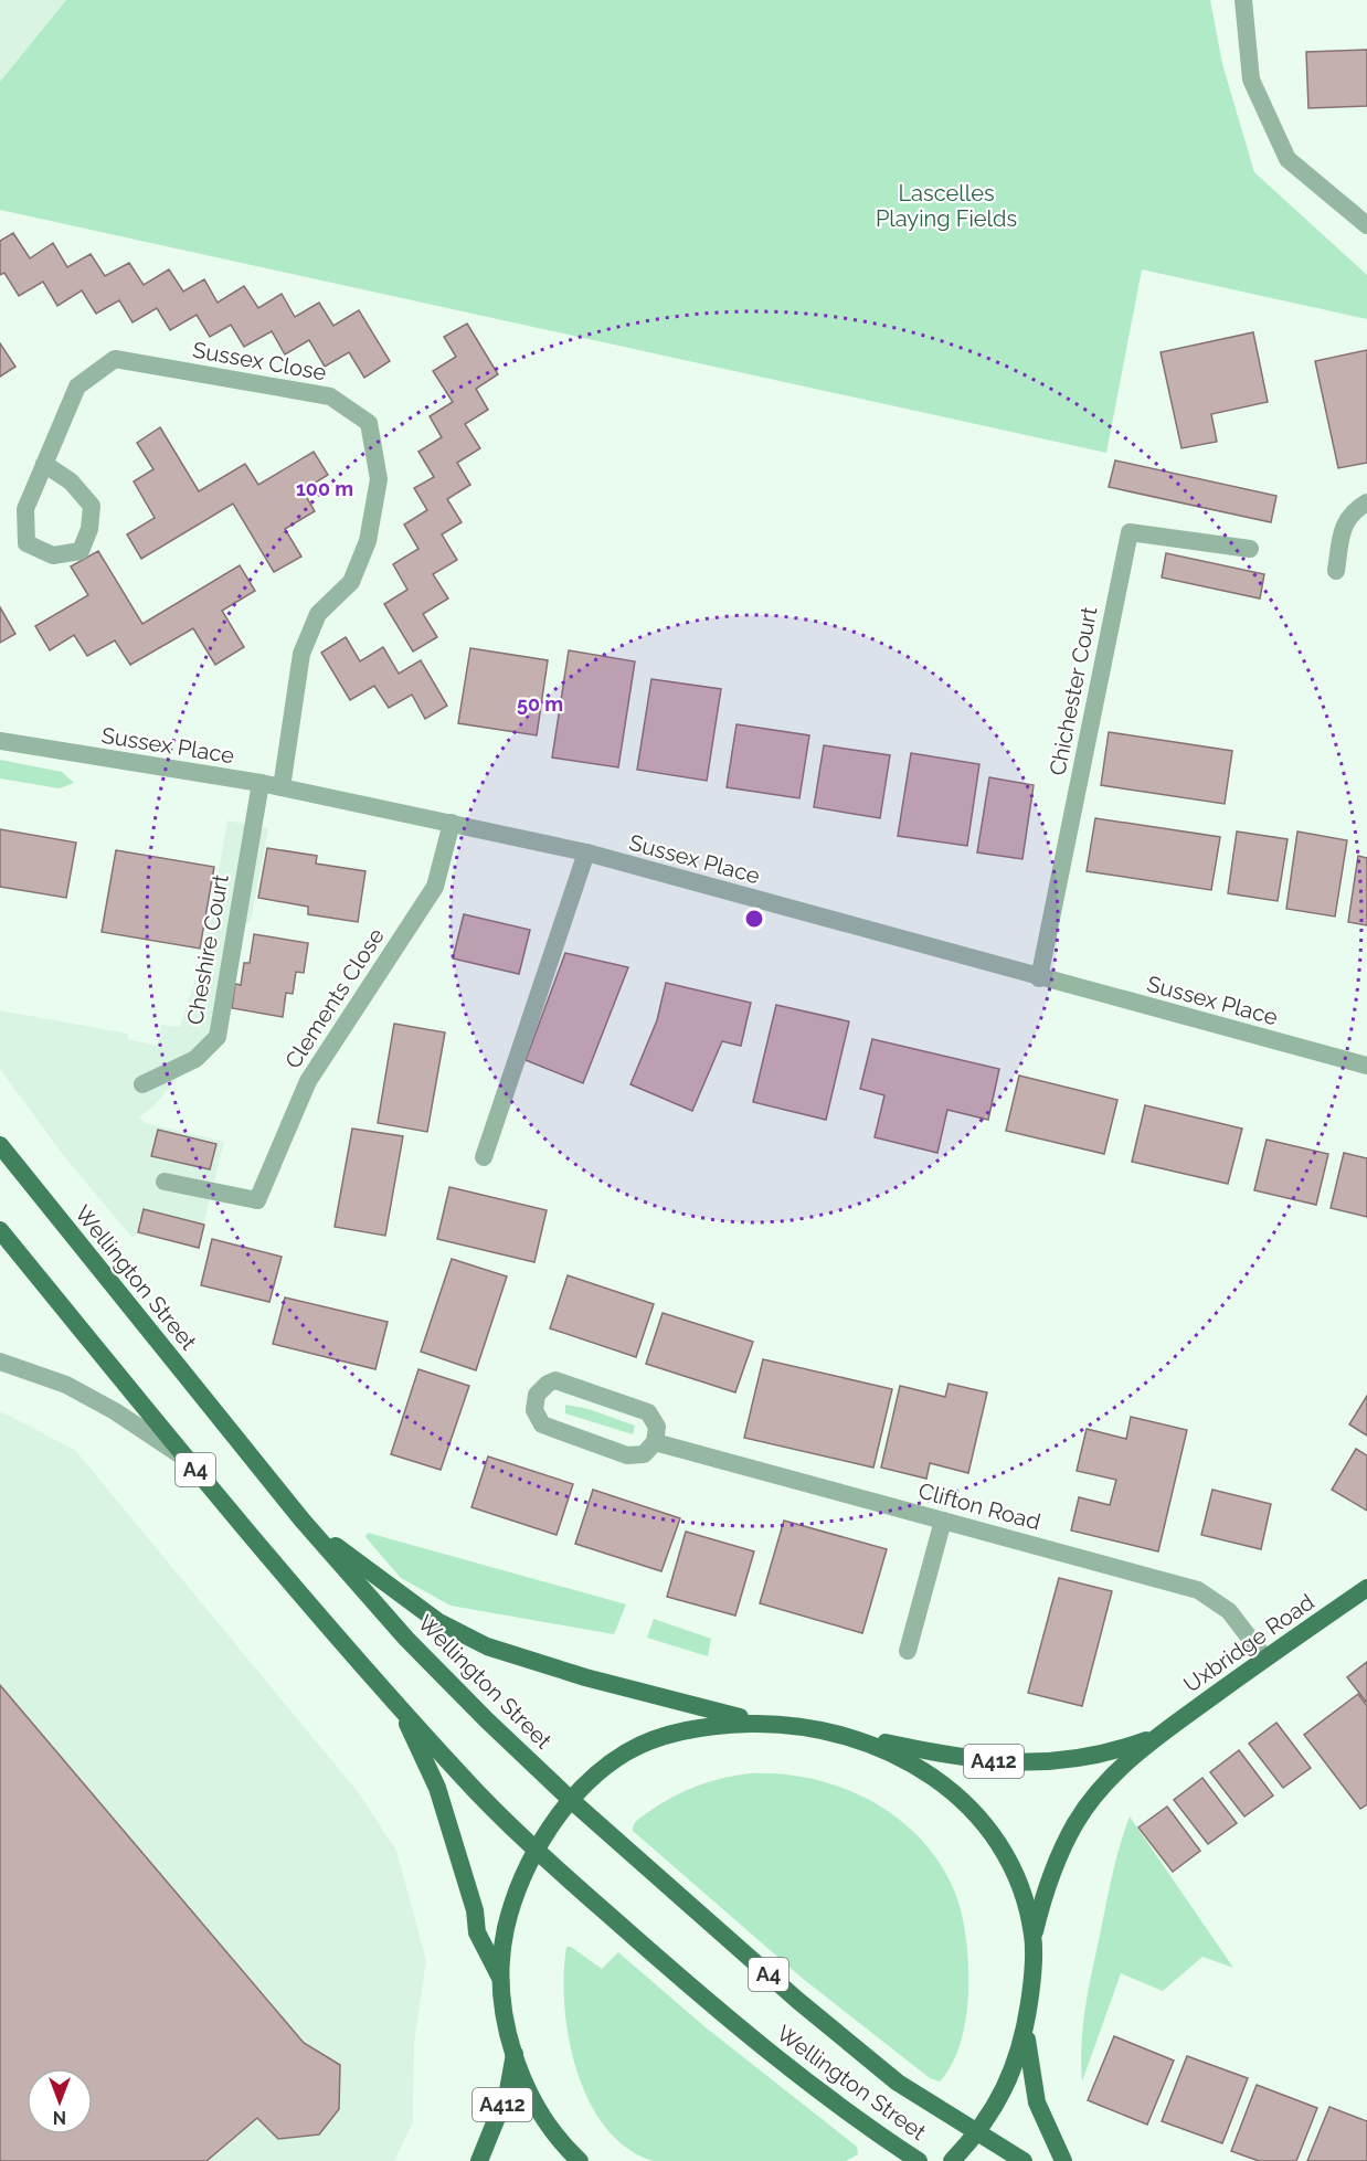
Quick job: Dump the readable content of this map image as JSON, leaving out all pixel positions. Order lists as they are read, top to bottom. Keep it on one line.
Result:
{"streets":{"main road":["Wellington Street","A4","Uxbridge Road","A412"],"street":["Sussex Close","Chichester Court","Sussex Place","Cheshire Court","Clements Close","Clifton Road"]},"crossings":[["Sussex Close","Sussex Place"],["Chichester Court","Sussex Place"],["Sussex Place","Cheshire Court"],["Sussex Place","Clements Close"],["Wellington Street","A4"],["Clifton Road","Uxbridge Road"]],"parks":["Lascelles Playing Fields"],"north":"bottom","rings":["100 m","50 m"]}
